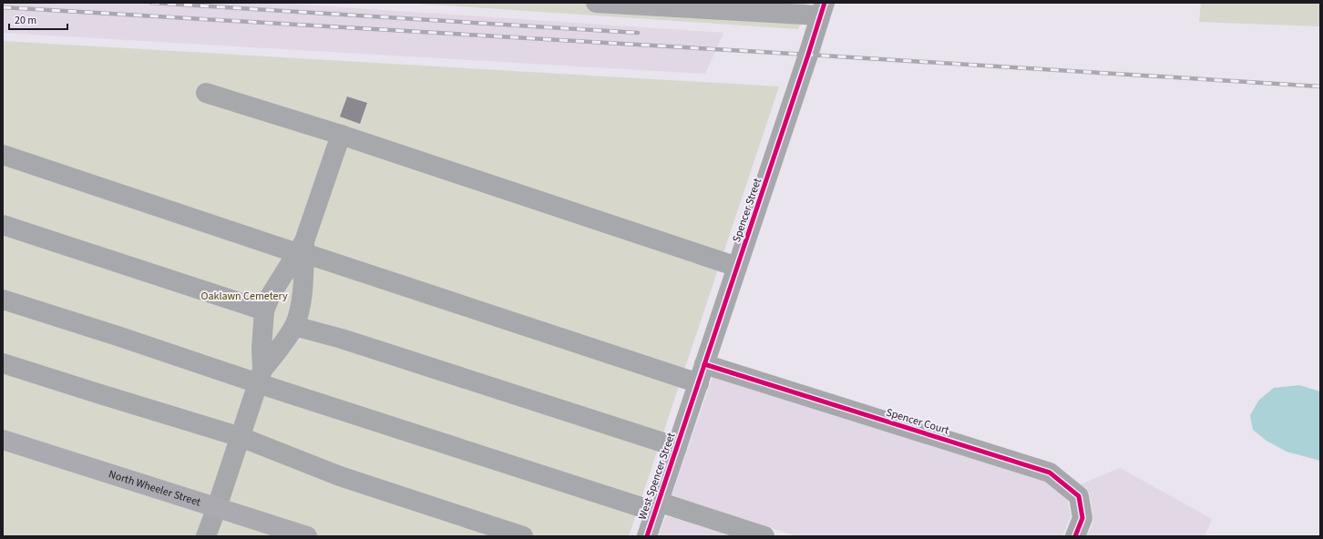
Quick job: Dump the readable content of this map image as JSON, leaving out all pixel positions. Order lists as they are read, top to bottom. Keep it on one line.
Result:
{"streets":{"main road":["North Wheeler Street"],"street":["Spencer Street","Spencer Court","West Spencer Street"]},"crossings":[["Spencer Street","Spencer Court"],["Spencer Street","West Spencer Street"]],"parks":["Oaklawn Cemetery"],"scale_bar":"20 m"}
